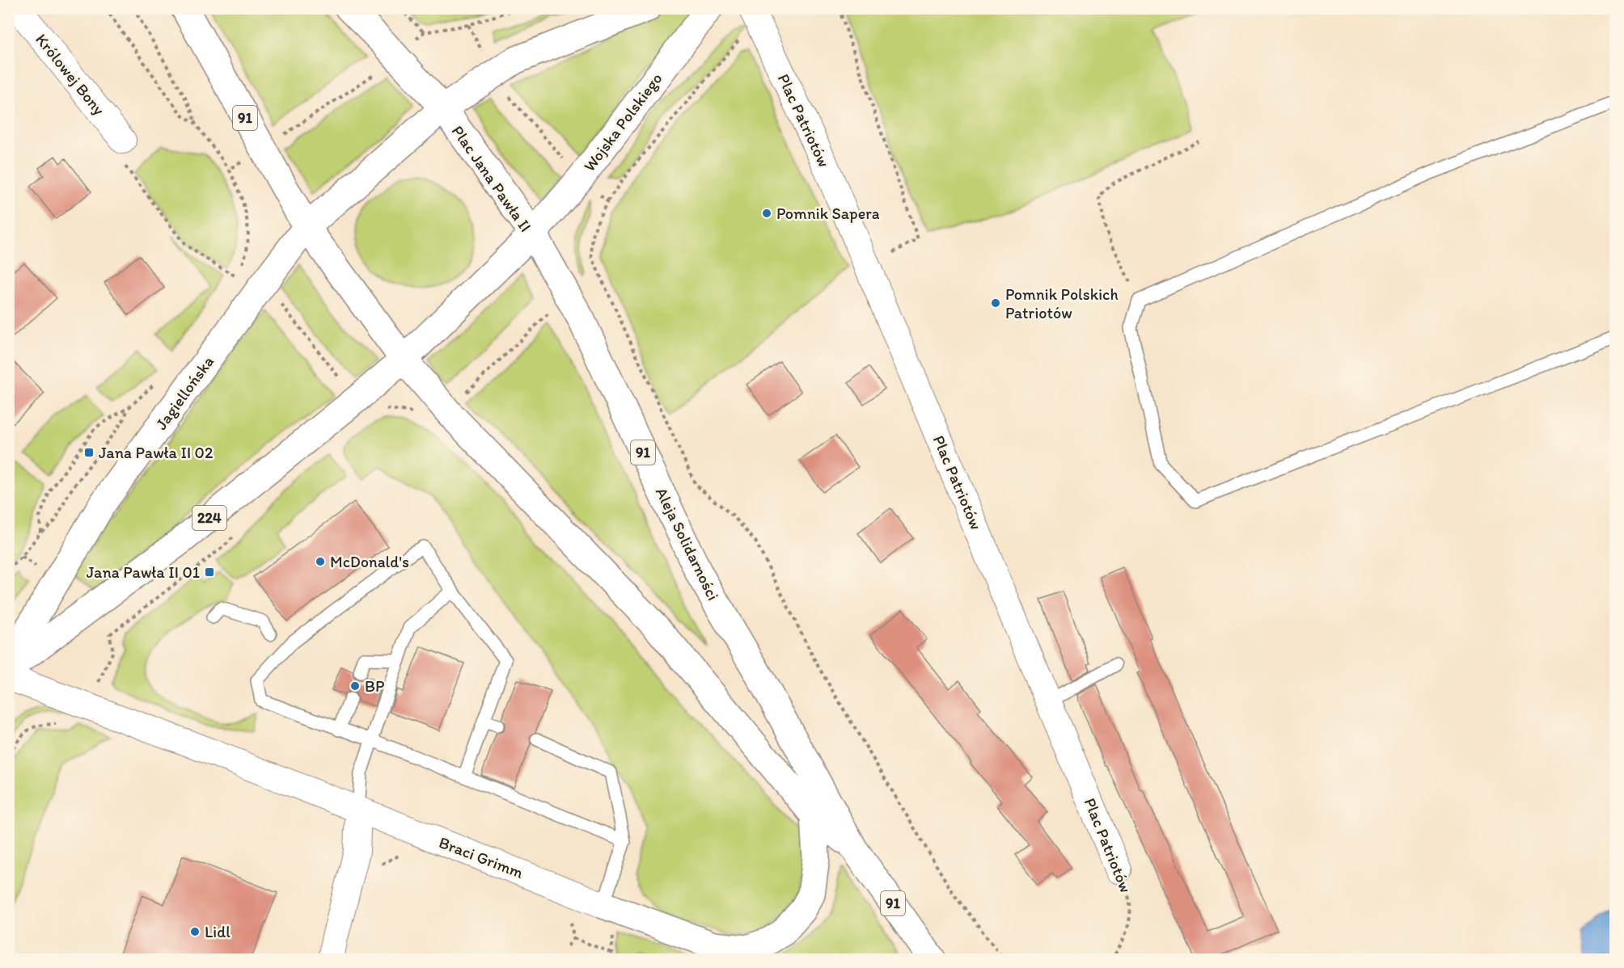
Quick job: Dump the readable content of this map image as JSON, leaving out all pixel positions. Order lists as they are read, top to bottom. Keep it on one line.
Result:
{"streets":{"main road":["91","Wojska Polskiego","Plac Jana Pawła II","Jagiellońska","224","Aleja Solidarności"],"street":["Królowej Bony","Plac Patriotów","Braci Grimm"]},"crossings":[["91","Plac Jana Pawła II"],["91","Jagiellońska"],["91","224"],["91","Aleja Solidarności"],["Wojska Polskiego","Plac Jana Pawła II"],["Wojska Polskiego","Aleja Solidarności"],["Plac Jana Pawła II","Jagiellońska"],["Plac Jana Pawła II","224"],["Plac Jana Pawła II","Aleja Solidarności"],["224","Aleja Solidarności"]],"places":{"other":["Pomnik Sapera","Pomnik Polskich Patriotów","McDonald's","BP","Lidl"],"transit":["Jana Pawła II 02","Jana Pawła II 01"]}}
